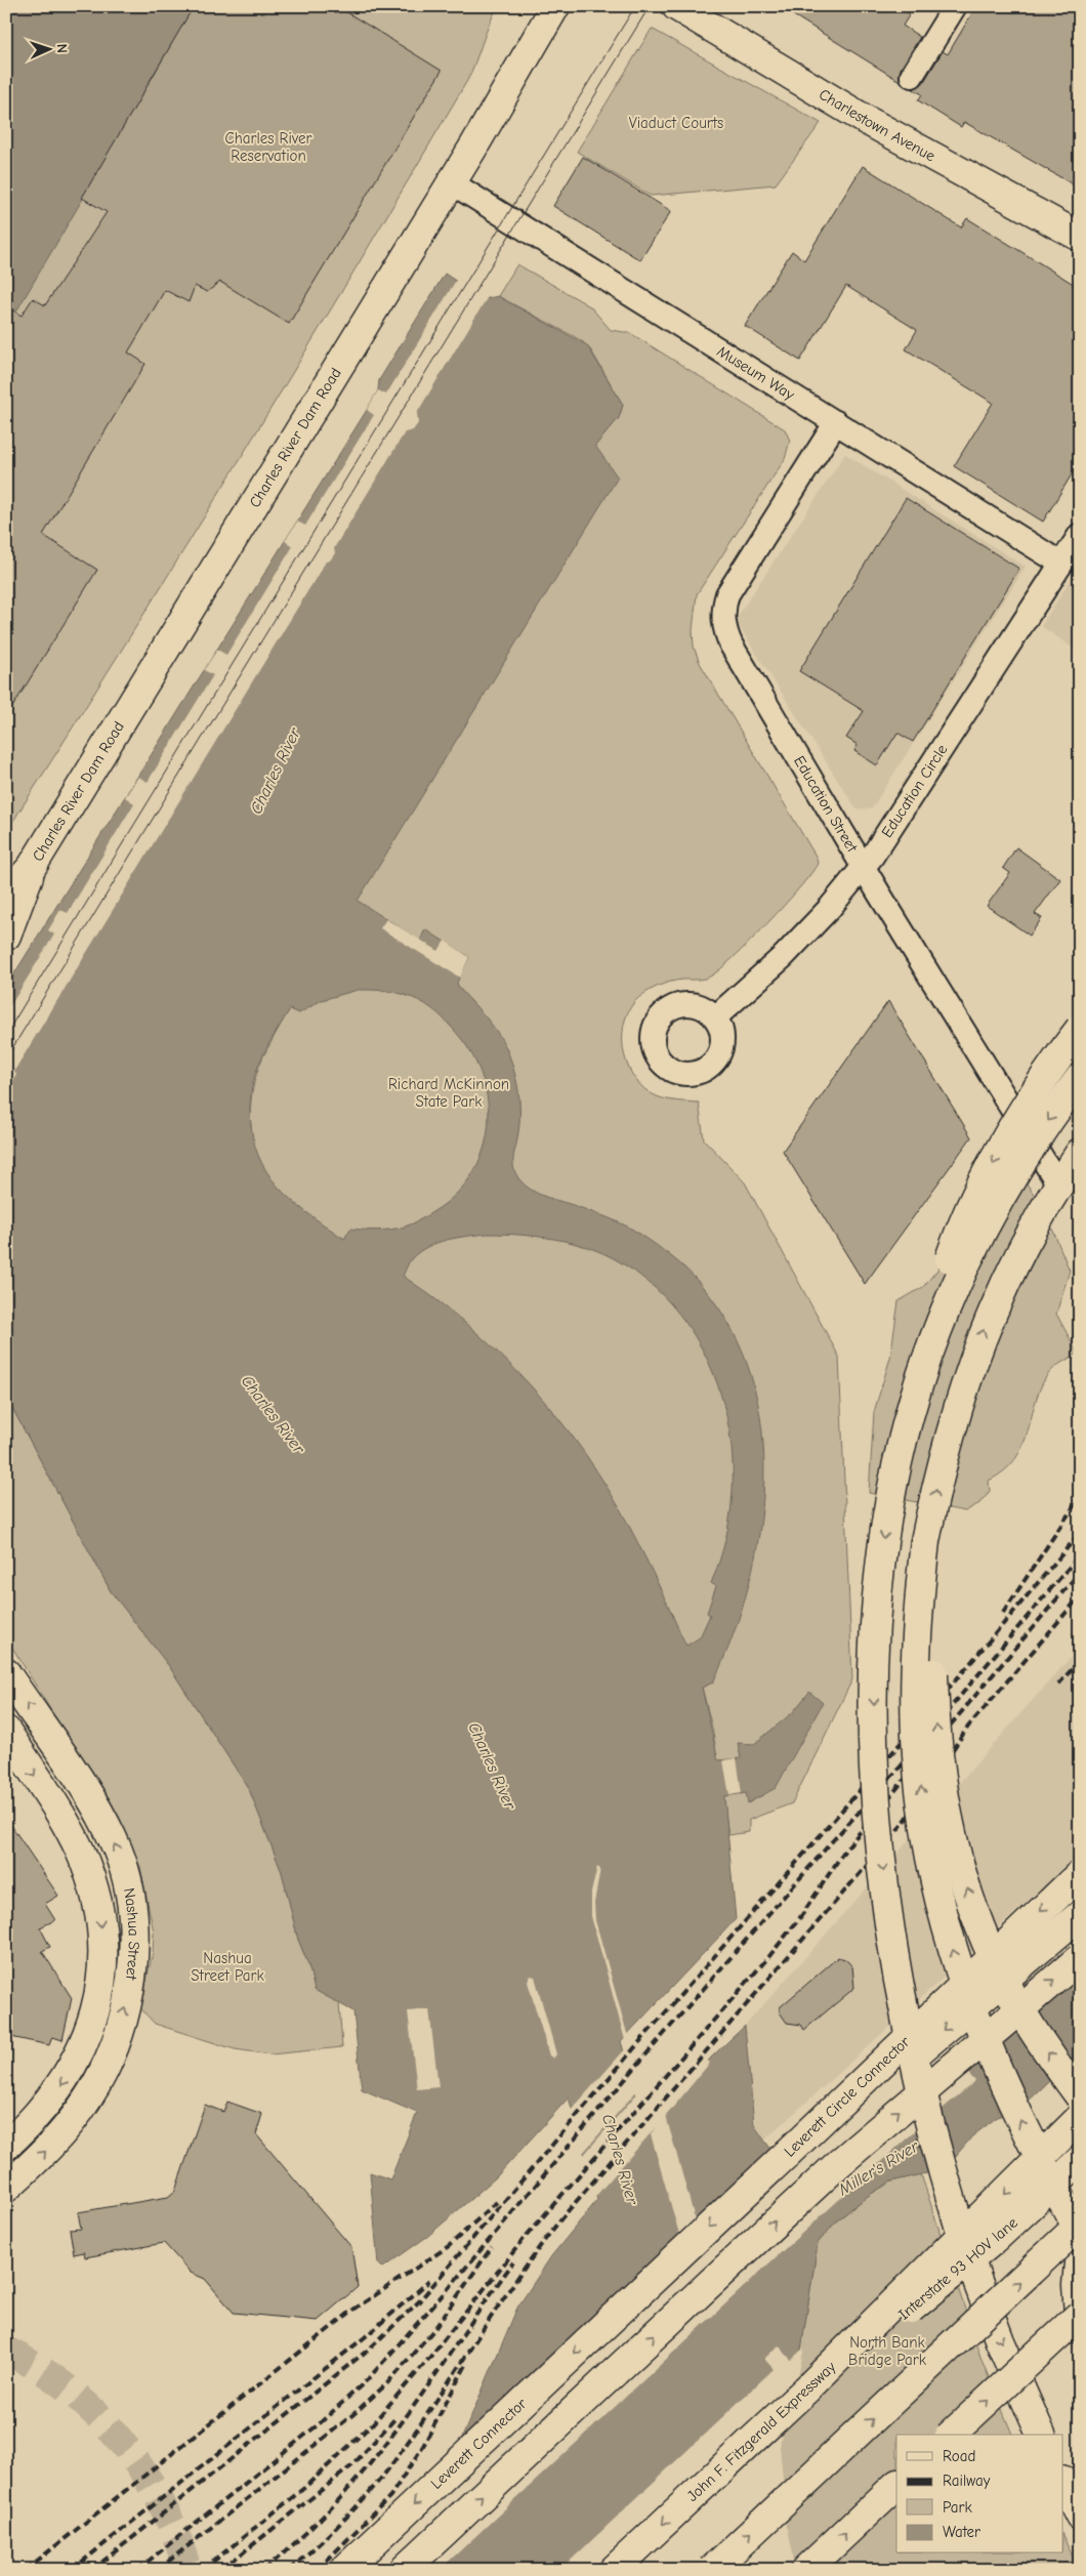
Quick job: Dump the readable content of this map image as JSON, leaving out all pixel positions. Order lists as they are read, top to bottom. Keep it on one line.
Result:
{"streets":{"main road":["Charlestown Avenue","Charles River Dam Road","Nashua Street","Leverett Circle Connector","Interstate 93 HOV lane","John F. Fitzgerald Expressway","Leverett Connector"],"street":["Museum Way","Education Circle","Education Street"]},"crossings":[["Museum Way","Charles River Dam Road"],["Museum Way","Education Circle"],["Museum Way","Education Street"],["Education Circle","Education Street"],["Leverett Circle Connector","Leverett Connector"],["Interstate 93 HOV lane","John F. Fitzgerald Expressway"]],"water":["Charles River","Miller's River"],"parks":["Viaduct Courts","Charles River Reservation","Richard McKinnon State Park","Nashua Street Park","North Bank Bridge Park"],"legend":["Road","Railway","Park","Water"],"north":"right"}
